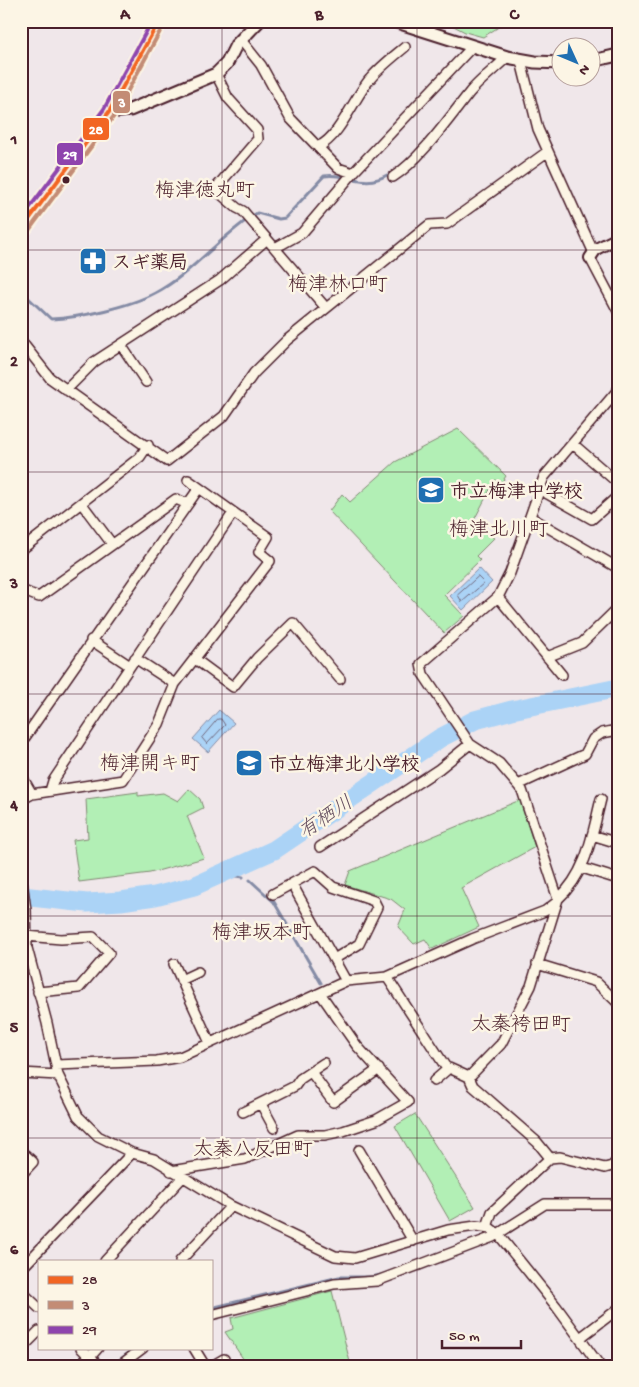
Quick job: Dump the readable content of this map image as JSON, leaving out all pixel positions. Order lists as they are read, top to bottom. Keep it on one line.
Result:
{"districts":["梅津徳丸町","梅津林口町","梅津北川町","梅津開キ町","梅津坂本町","太秦袴田町","太秦八反田町"],"water":["有栖川"],"places":{"pharmacy":["スギ薬局"],"school or university":["市立梅津中学校","市立梅津北小学校"]},"lines":["transit line 28","transit line 29","transit line 3"],"legend":["28","3","29"],"scale_bar":"50 m","north":"bottom right","grid":{"columns":["A","B","C"],"rows":["1","2","3","4","5","6"]}}
